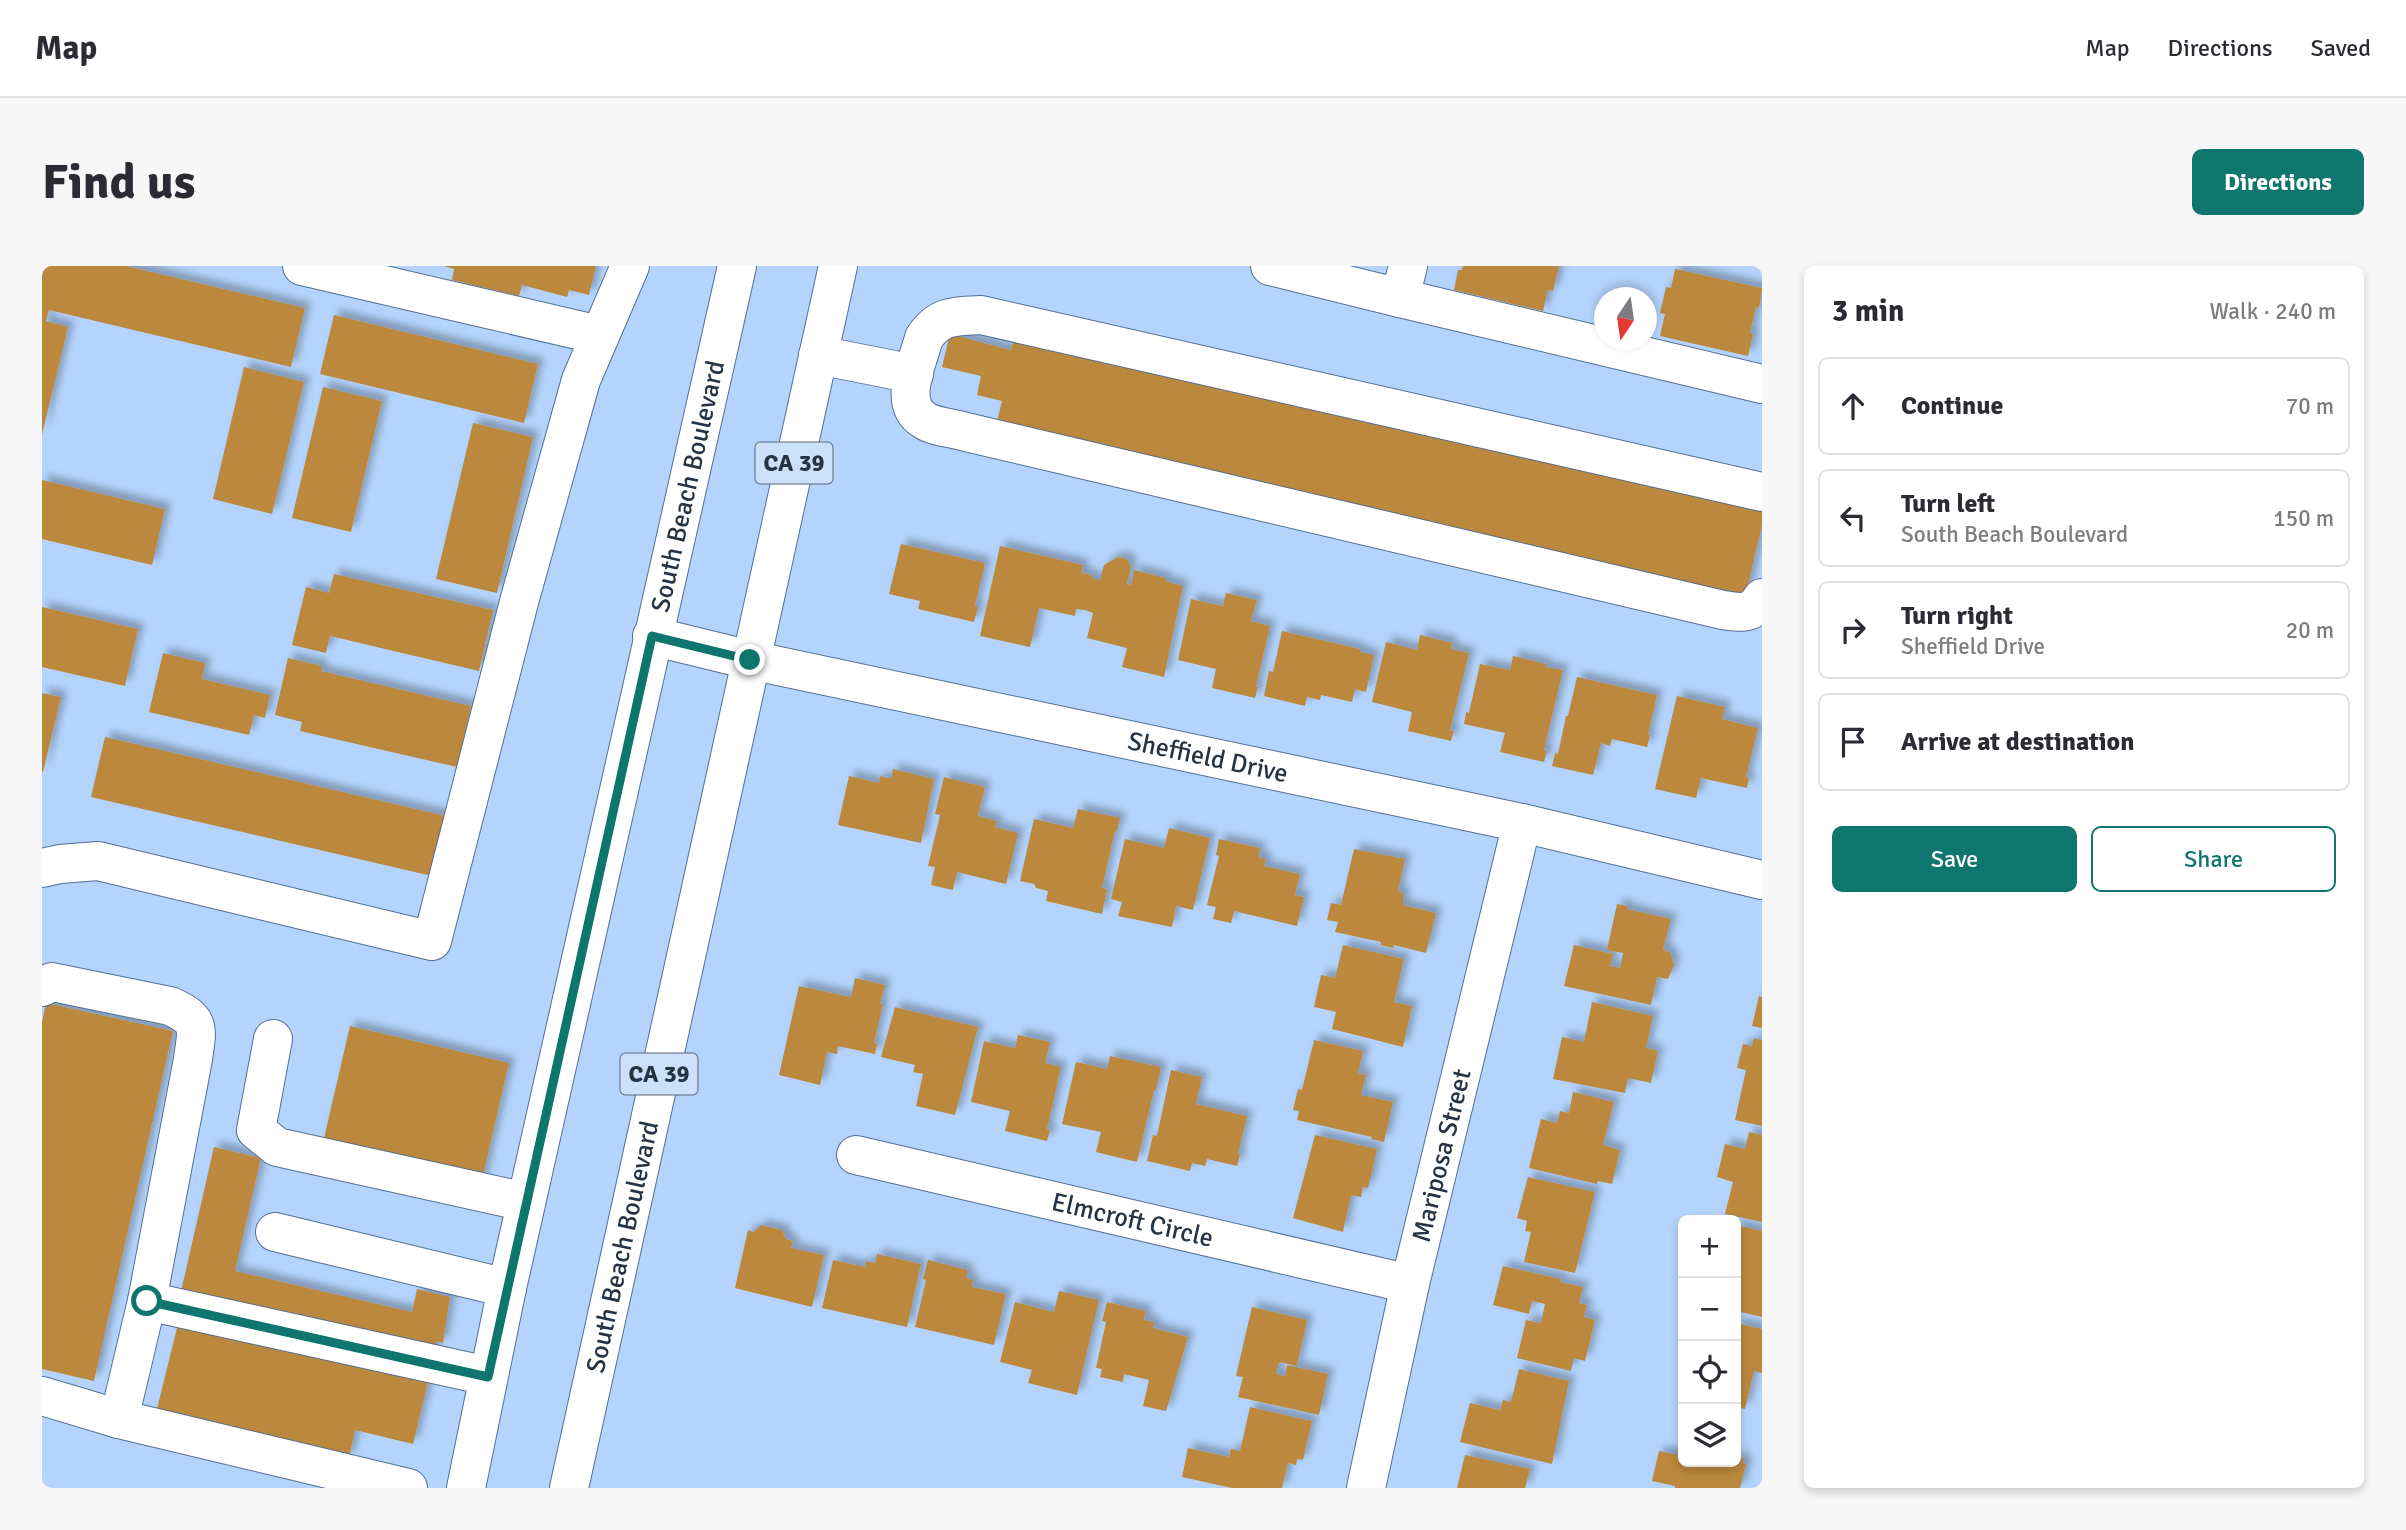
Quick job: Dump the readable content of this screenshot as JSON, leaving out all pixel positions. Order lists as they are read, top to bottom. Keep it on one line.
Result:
{"streets":{"street":["CA 39","South Beach Boulevard","Sheffield Drive","Mariposa Street","Elmcroft Circle"]},"crossings":[["South Beach Boulevard","Sheffield Drive"],["Sheffield Drive","Mariposa Street"],["Mariposa Street","Elmcroft Circle"]],"north":"bottom","page":{"header":"Map","nav":["Map","Directions","Saved"],"buttons":["Directions",["Save","Share"]],"title":"Find us","heading":["3 min","Walk · 240 m"],"list":[["Continue","70 m"],["Turn left","South Beach Boulevard","150 m"],["Turn right","Sheffield Drive","20 m"],"Arrive at destination"],"map_buttons":["+","−"]}}
